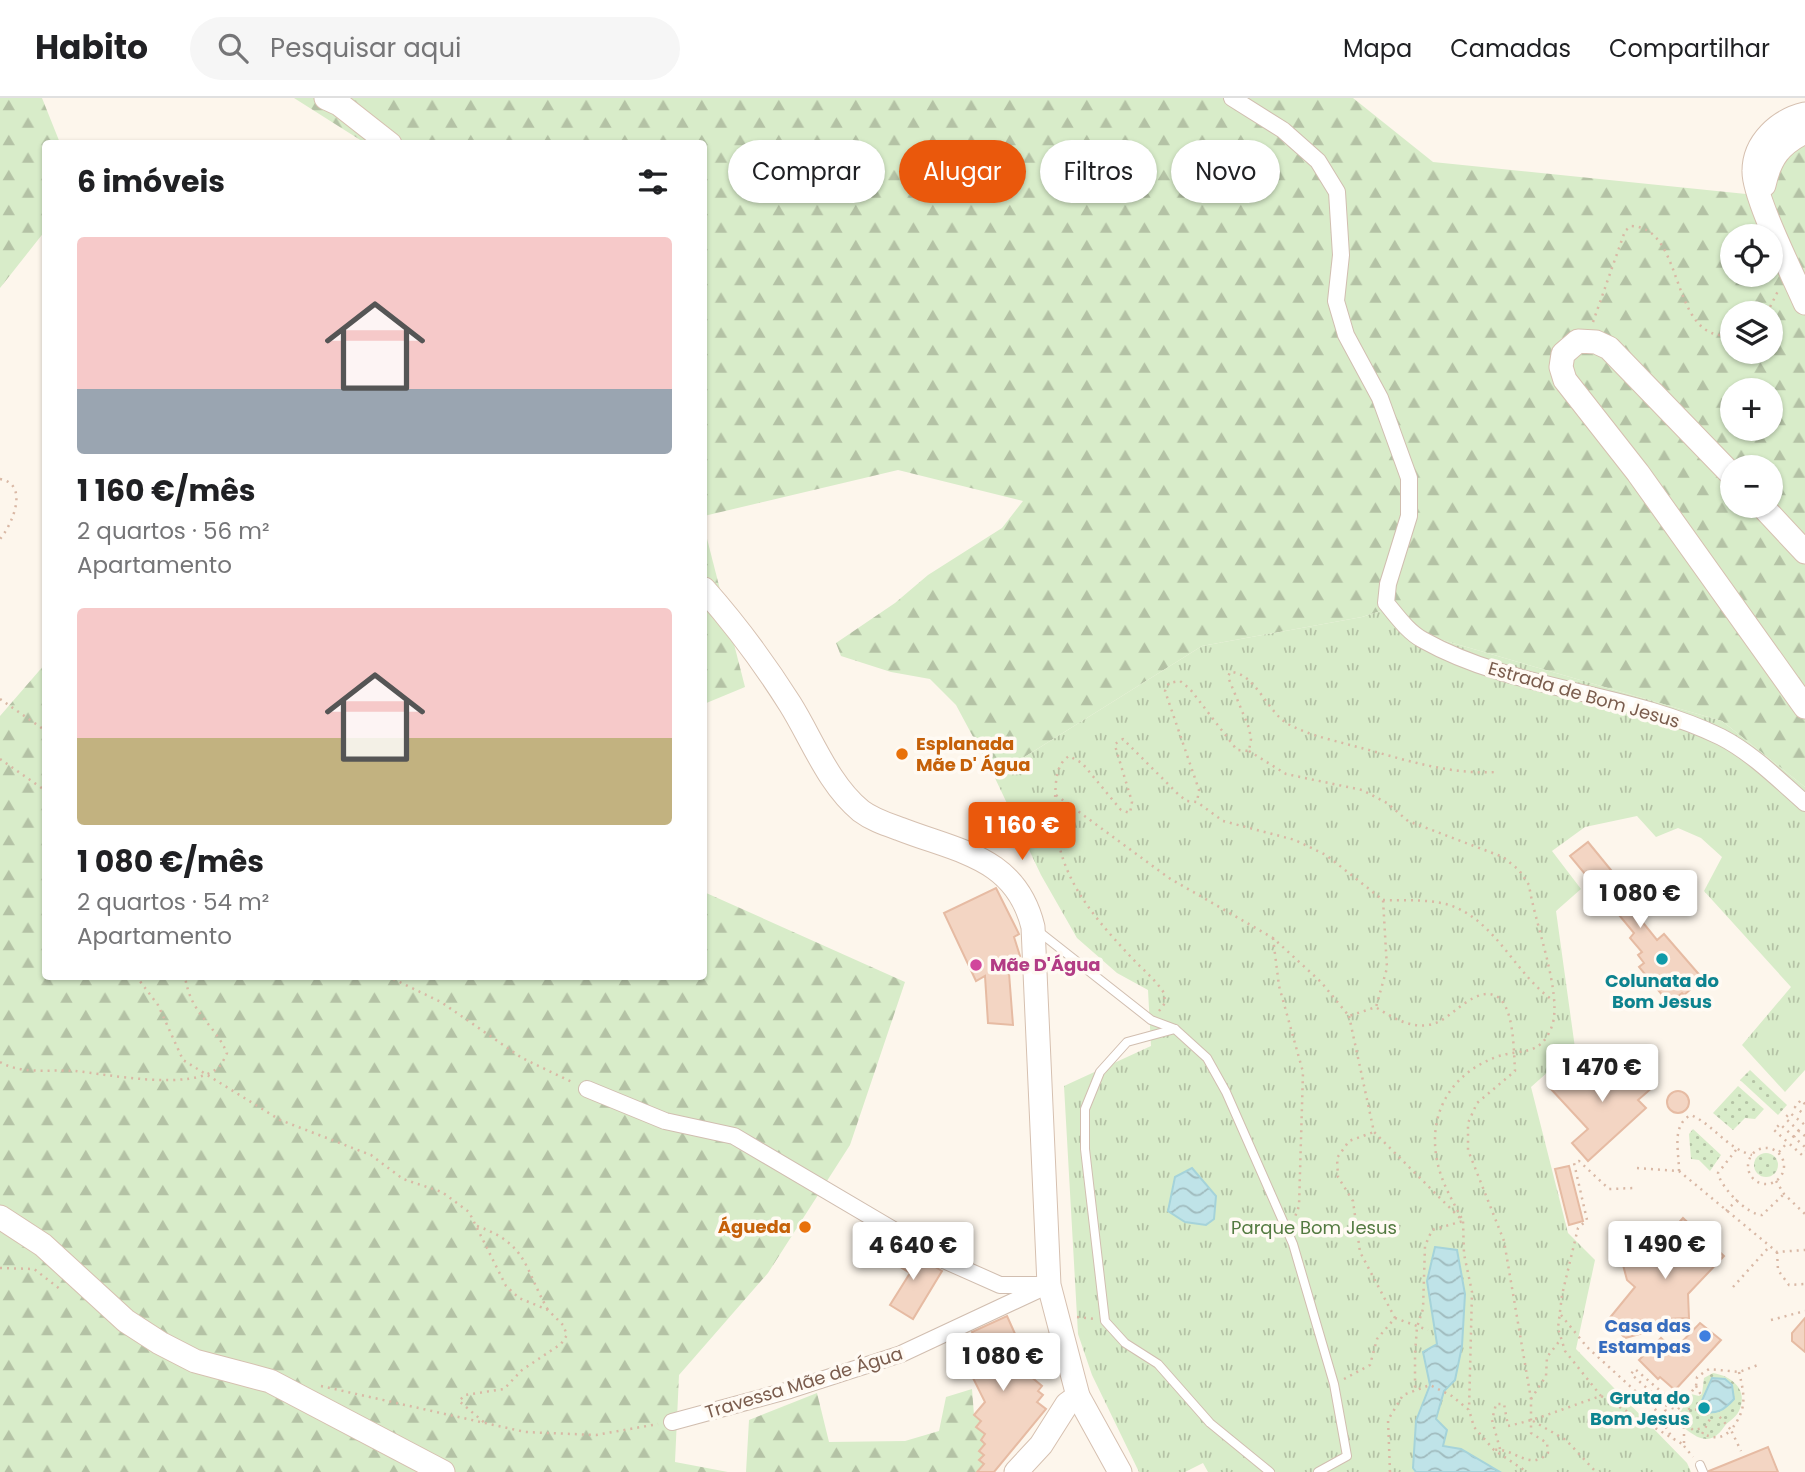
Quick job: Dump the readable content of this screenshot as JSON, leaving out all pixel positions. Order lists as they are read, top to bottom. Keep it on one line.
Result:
{"streets":{"street":["Estrada de Bom Jesus","Travessa Mãe de Água"]},"parks":["Parque Bom Jesus"],"places":["Esplanada Mãe D' Água","Colunata do Bom Jesus","Mãe D'Água","Águeda","Casa das Estampas","Gruta do Bom Jesus"],"page":{"header":"Habito","search":"Pesquisar aqui","nav":["Mapa","Camadas","Compartilhar"],"chip":["Comprar","Alugar","Filtros","Novo"],"heading":"6 imóveis","map_buttons":["+","−"],"list":[{"name":"1 160 €/mês","note":"2 quartos · 56 m² · Apartamento"},{"name":"1 080 €/mês","note":"2 quartos · 54 m² · Apartamento"}],"price":["1 160 €","1 080 €","1 470 €","1 490 €","4 640 €","1 080 €"]}}
